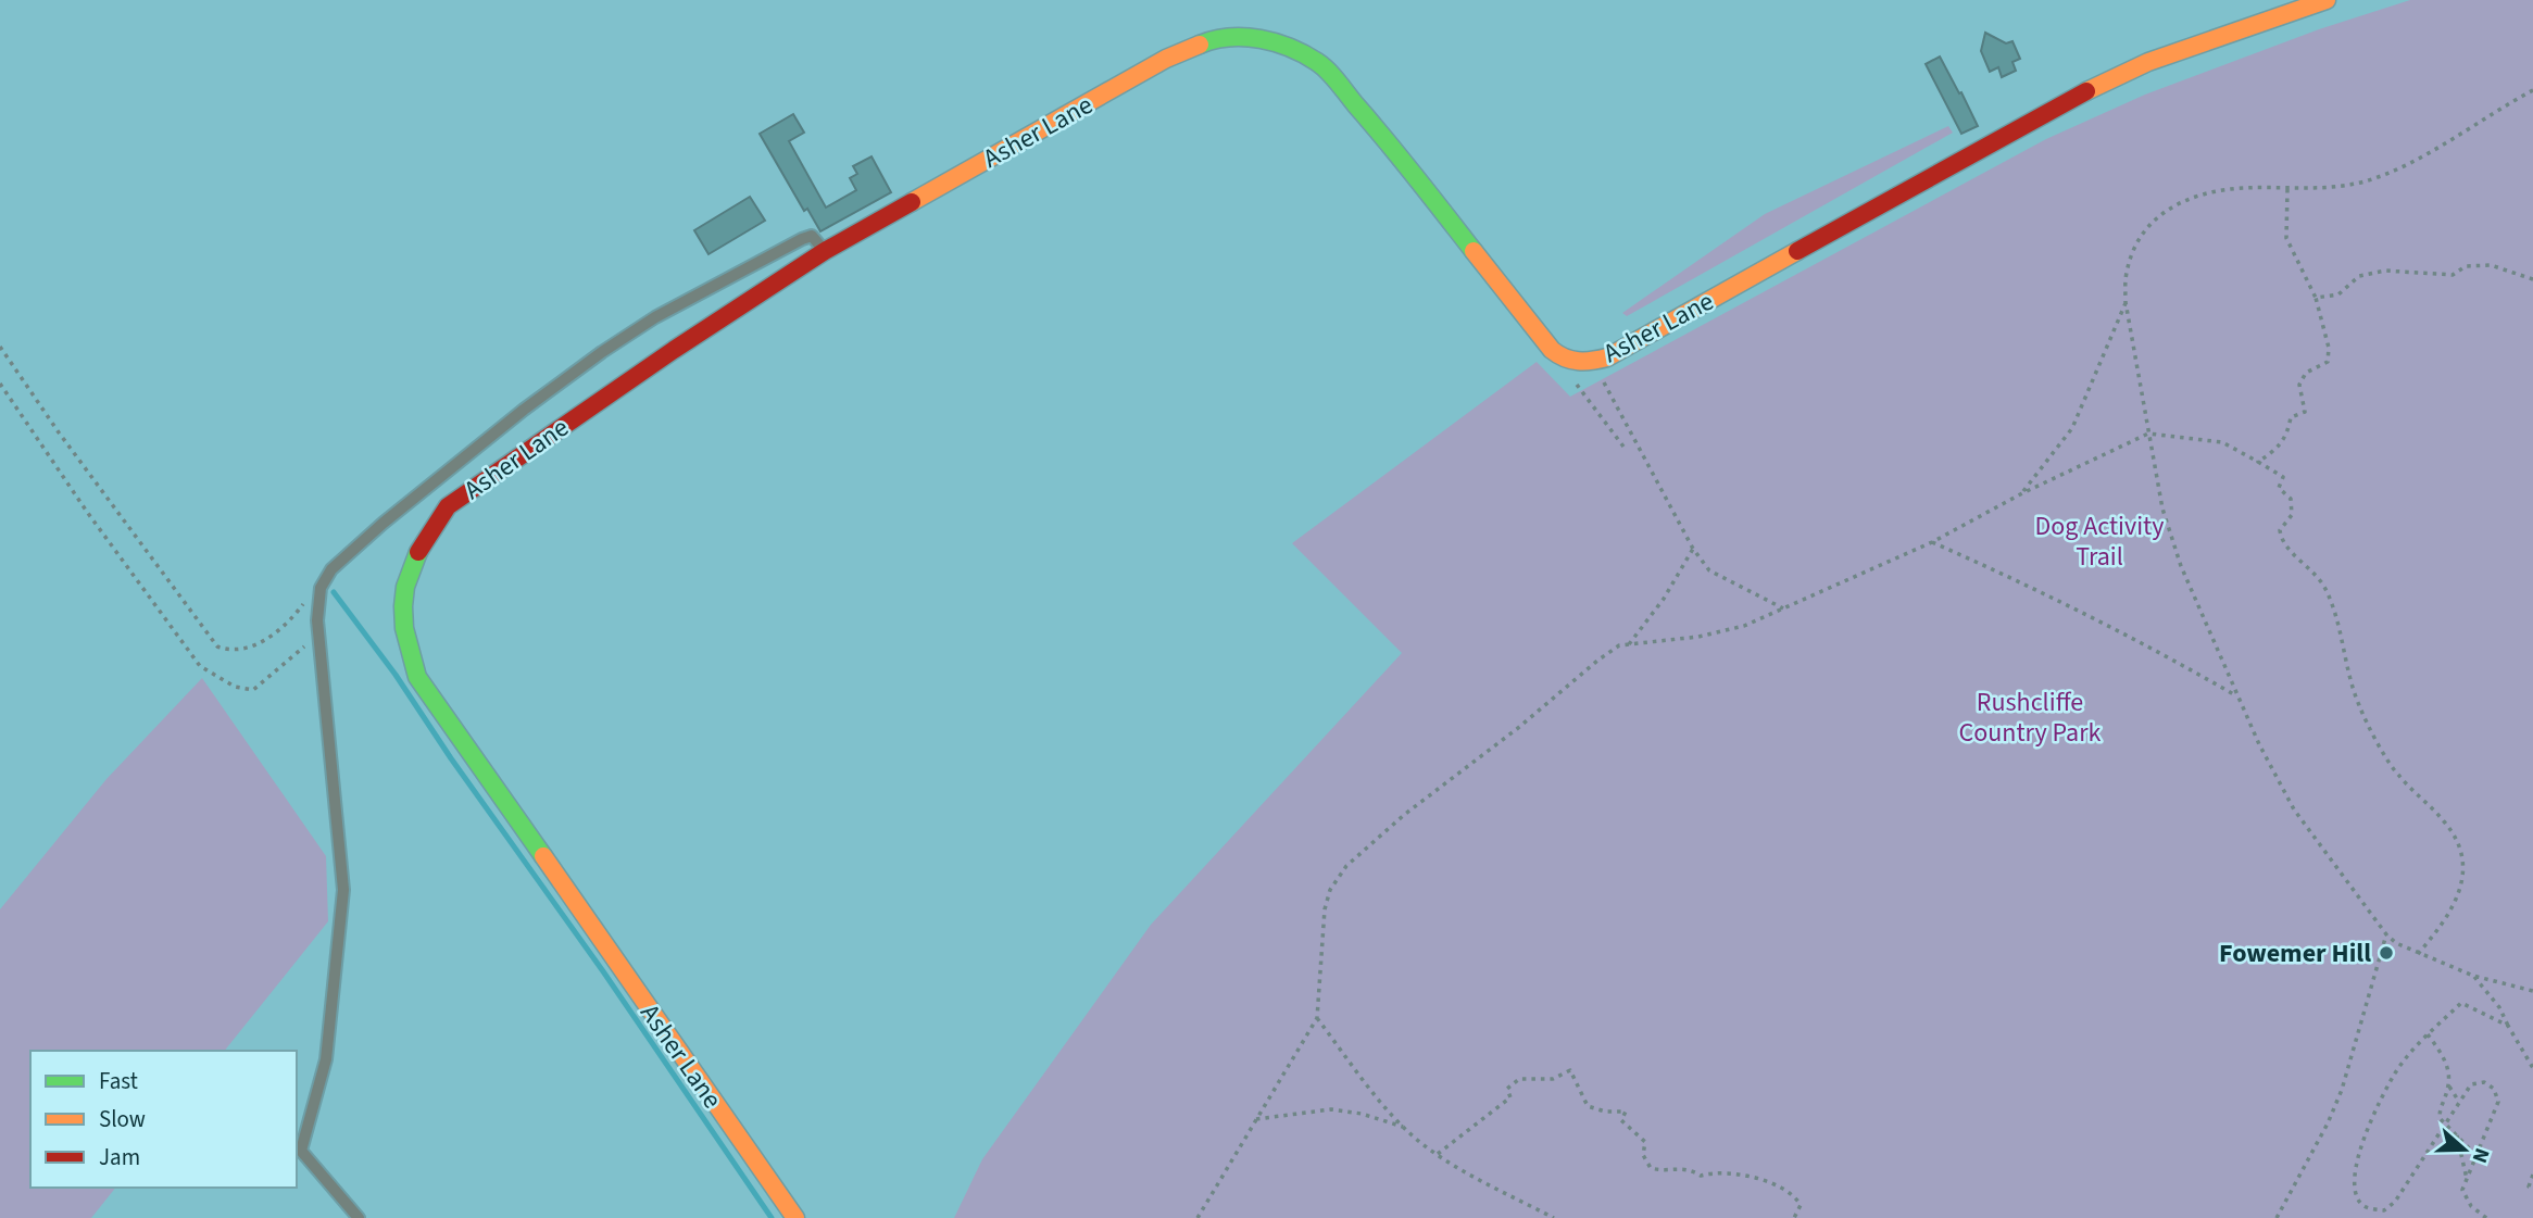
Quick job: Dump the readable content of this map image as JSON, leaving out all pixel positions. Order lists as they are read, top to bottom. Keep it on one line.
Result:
{"streets":{"street":["Asher Lane"]},"parks":["Dog Activity Trail","Rushcliffe Country Park"],"places":["Fowemer Hill"],"legend":["Fast","Slow","Jam"],"north":"right"}
